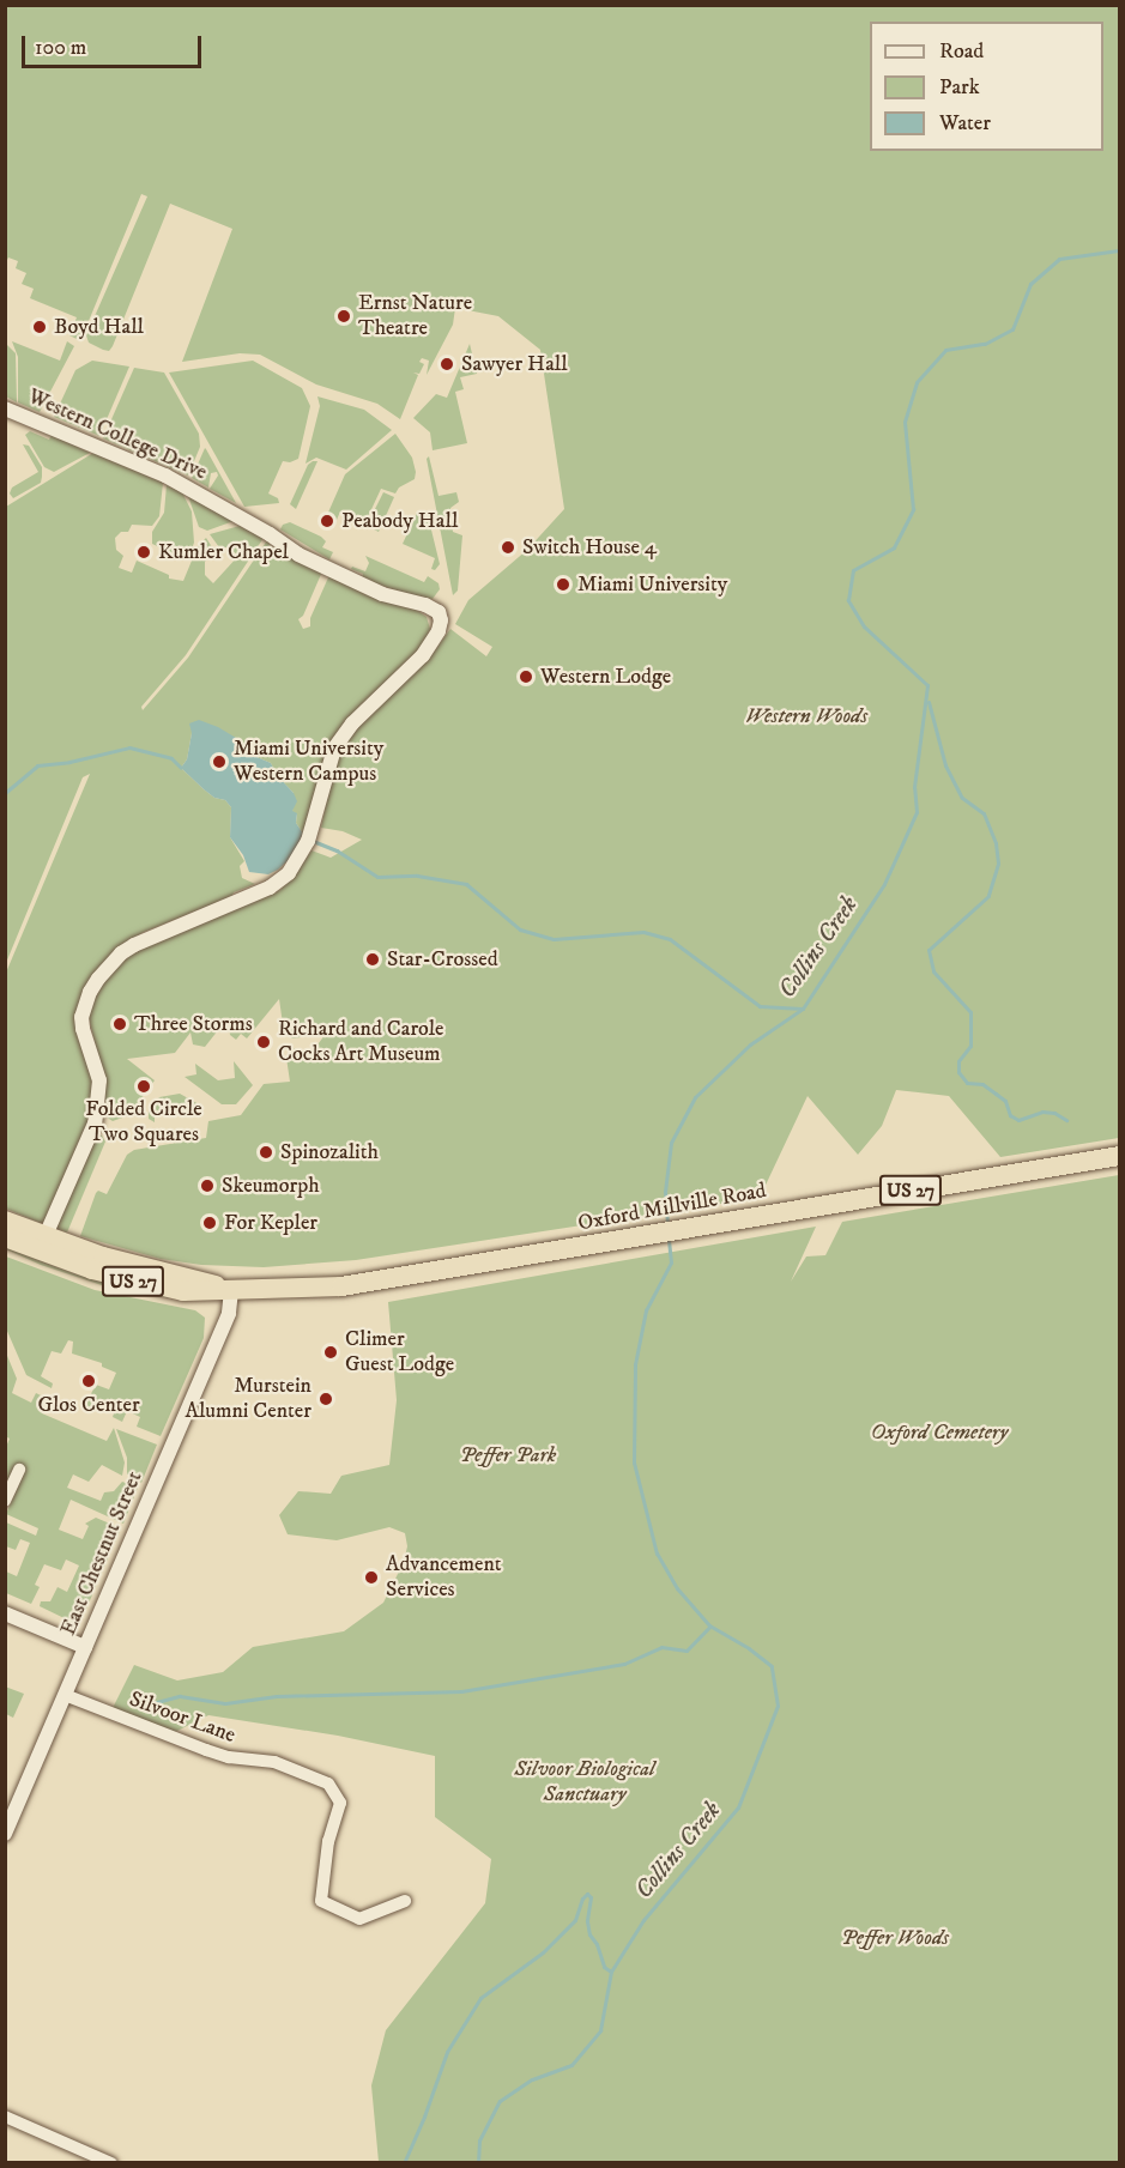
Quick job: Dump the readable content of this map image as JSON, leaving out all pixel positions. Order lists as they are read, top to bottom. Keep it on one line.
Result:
{"streets":{"highway":["US 27","Oxford Millville Road"],"street":["Western College Drive","East Chestnut Street","Silvoor Lane"]},"crossings":[["Western College Drive","US 27"],["US 27","Oxford Millville Road"],["US 27","East Chestnut Street"],["Oxford Millville Road","East Chestnut Street"],["East Chestnut Street","Silvoor Lane"]],"water":["Collins Creek"],"parks":["Western Woods","Oxford Cemetery","Peffer Park","Silvoor Biological Sanctuary","Peffer Woods"],"places":["Ernst Nature Theatre","Boyd Hall","Sawyer Hall","Peabody Hall","Switch House 4","Kumler Chapel","Miami University","Western Lodge","Miami University Western Campus","Star-Crossed","Three Storms","Richard and Carole Cocks Art Museum","Folded Circle Two Squares","Spinozalith","Skeumorph","For Kepler","Climer Guest Lodge","Glos Center","Murstein Alumni Center","Advancement Services"],"legend":["Road","Park","Water"],"scale_bar":"100 m"}
